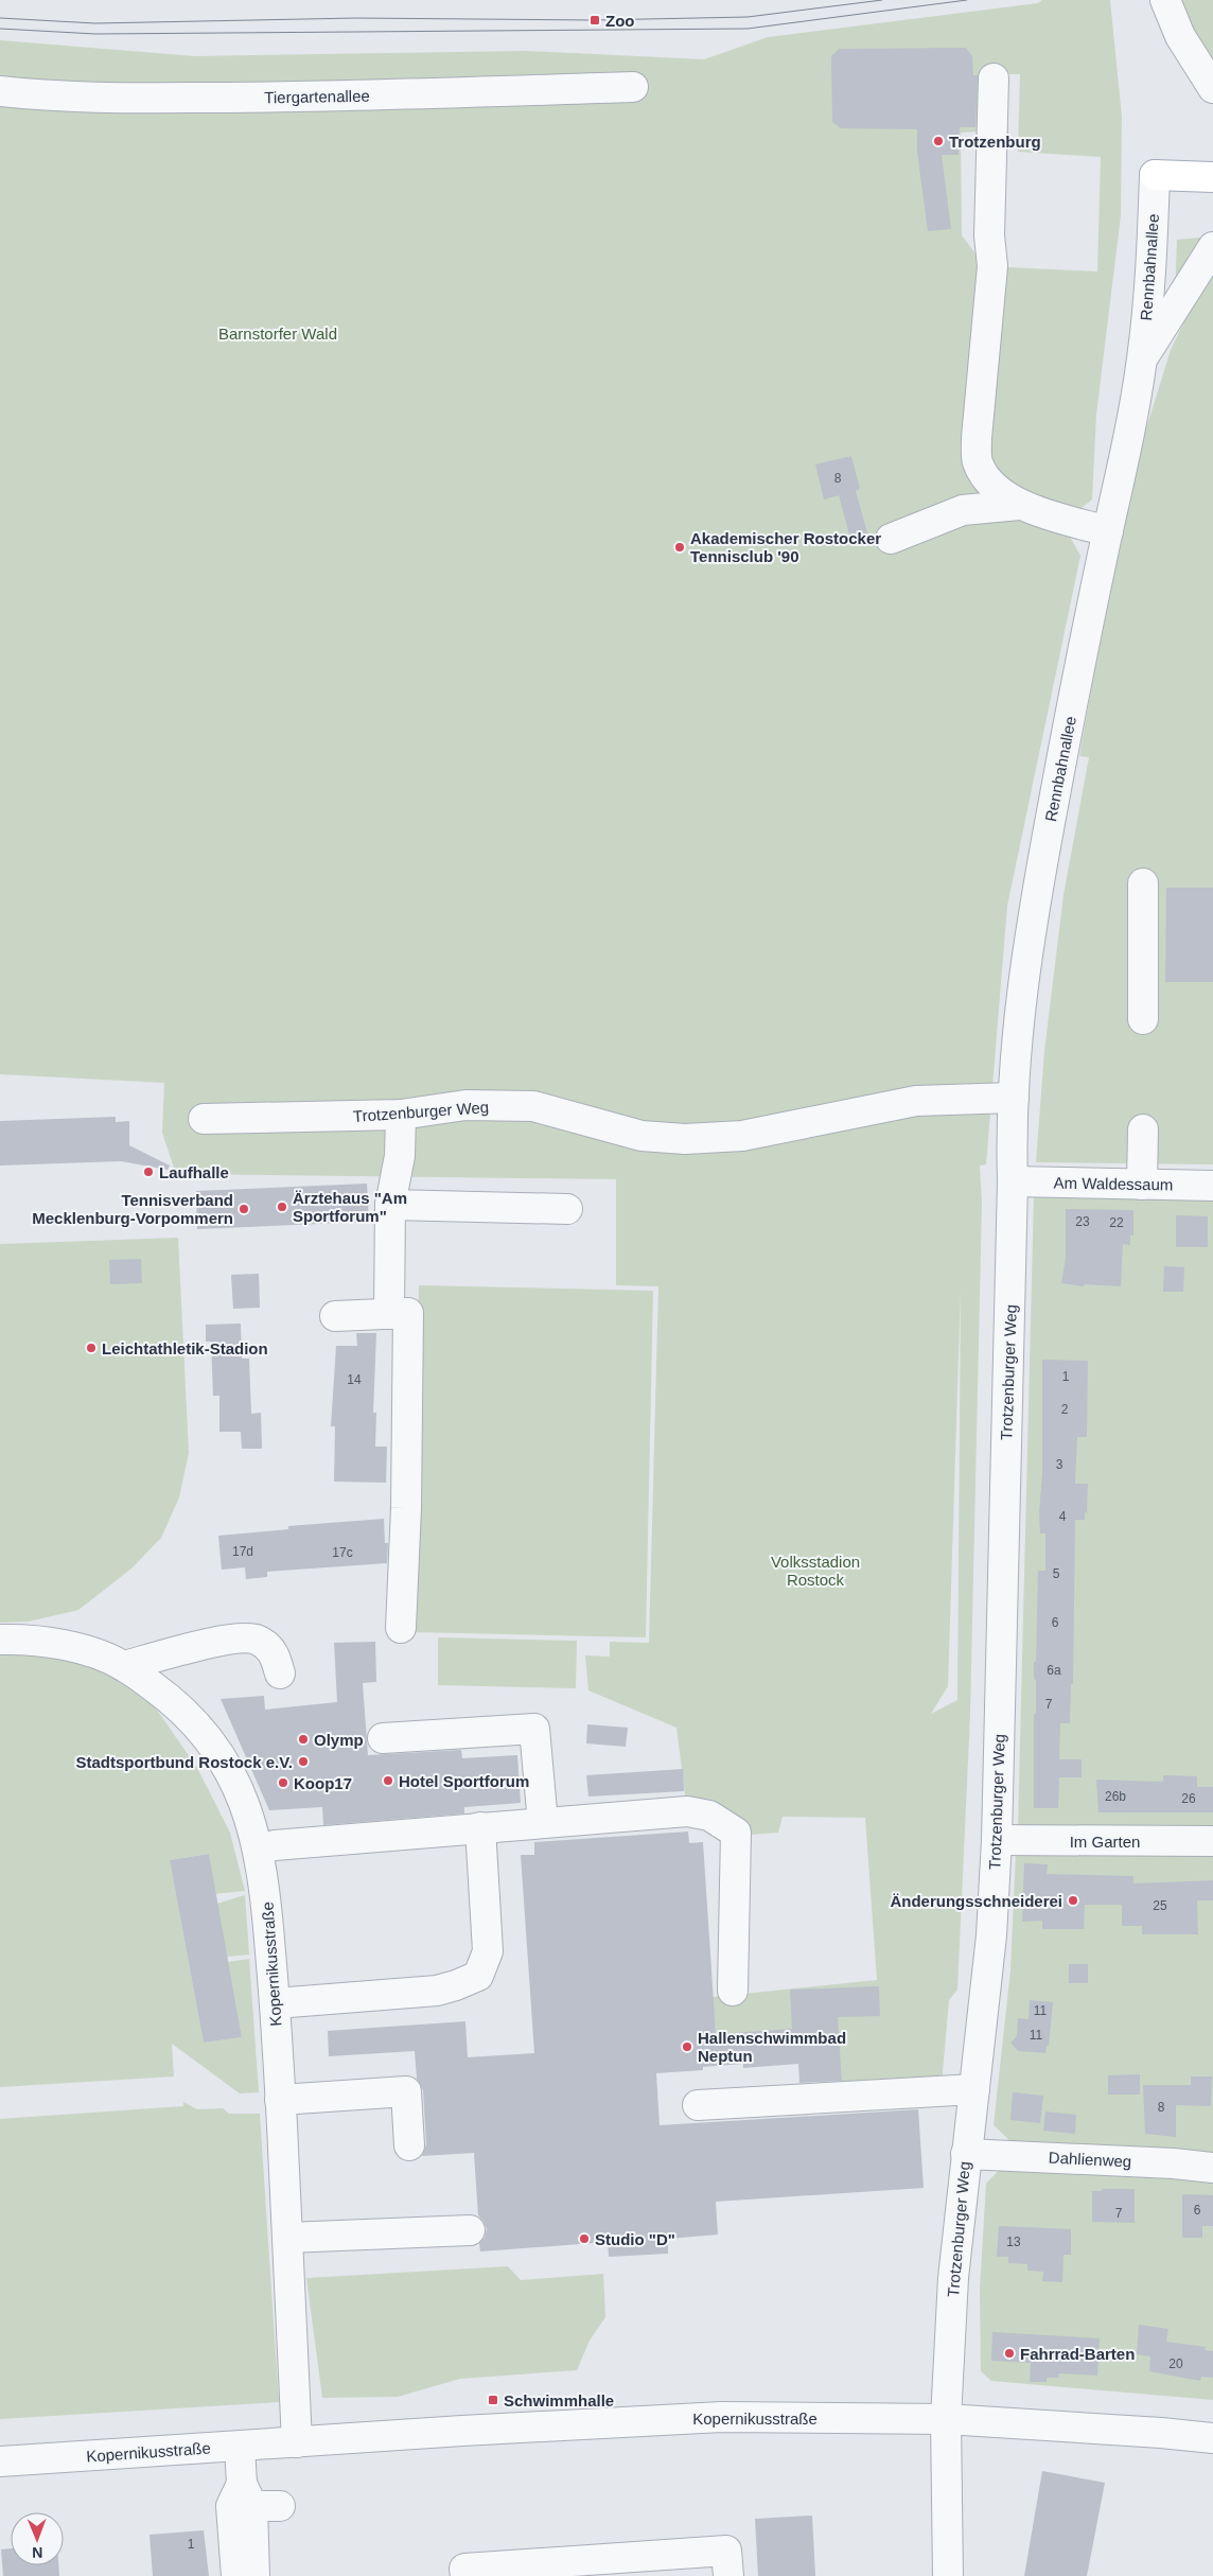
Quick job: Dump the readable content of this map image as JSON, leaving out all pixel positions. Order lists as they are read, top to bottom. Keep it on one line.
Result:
{"streets":{"street":["Tiergartenallee","Rennbahnallee","Trotzenburger Weg","Am Waldessaum","Im Garten","Kopernikusstraße","Dahlienweg"]},"crossings":[["Rennbahnallee","Trotzenburger Weg"],["Rennbahnallee","Am Waldessaum"],["Trotzenburger Weg","Am Waldessaum"],["Trotzenburger Weg","Im Garten"],["Trotzenburger Weg","Kopernikusstraße"],["Trotzenburger Weg","Dahlienweg"]],"parks":["Barnstorfer Wald","Volksstadion Rostock"],"places":{"transit":["Zoo","Schwimmhalle"],"other":["Trotzenburg","Akademischer Rostocker Tennisclub '90","Laufhalle","Ärztehaus \"Am Sportforum\"","Tennisverband Mecklenburg-Vorpommern","Leichtathletik-Stadion","Olymp","Stadtsportbund Rostock e.V.","Hotel Sportforum","Koop17","Änderungsschneiderei","Hallenschwimmbad Neptun","Studio \"D\"","Fahrrad-Barten"]},"house_numbers":["8","23","22","1","14","2","3","4","17d","17c","5","6","6a","7","26b","26","25","11","11","8","6","7","13","20","1"],"north":"bottom"}
